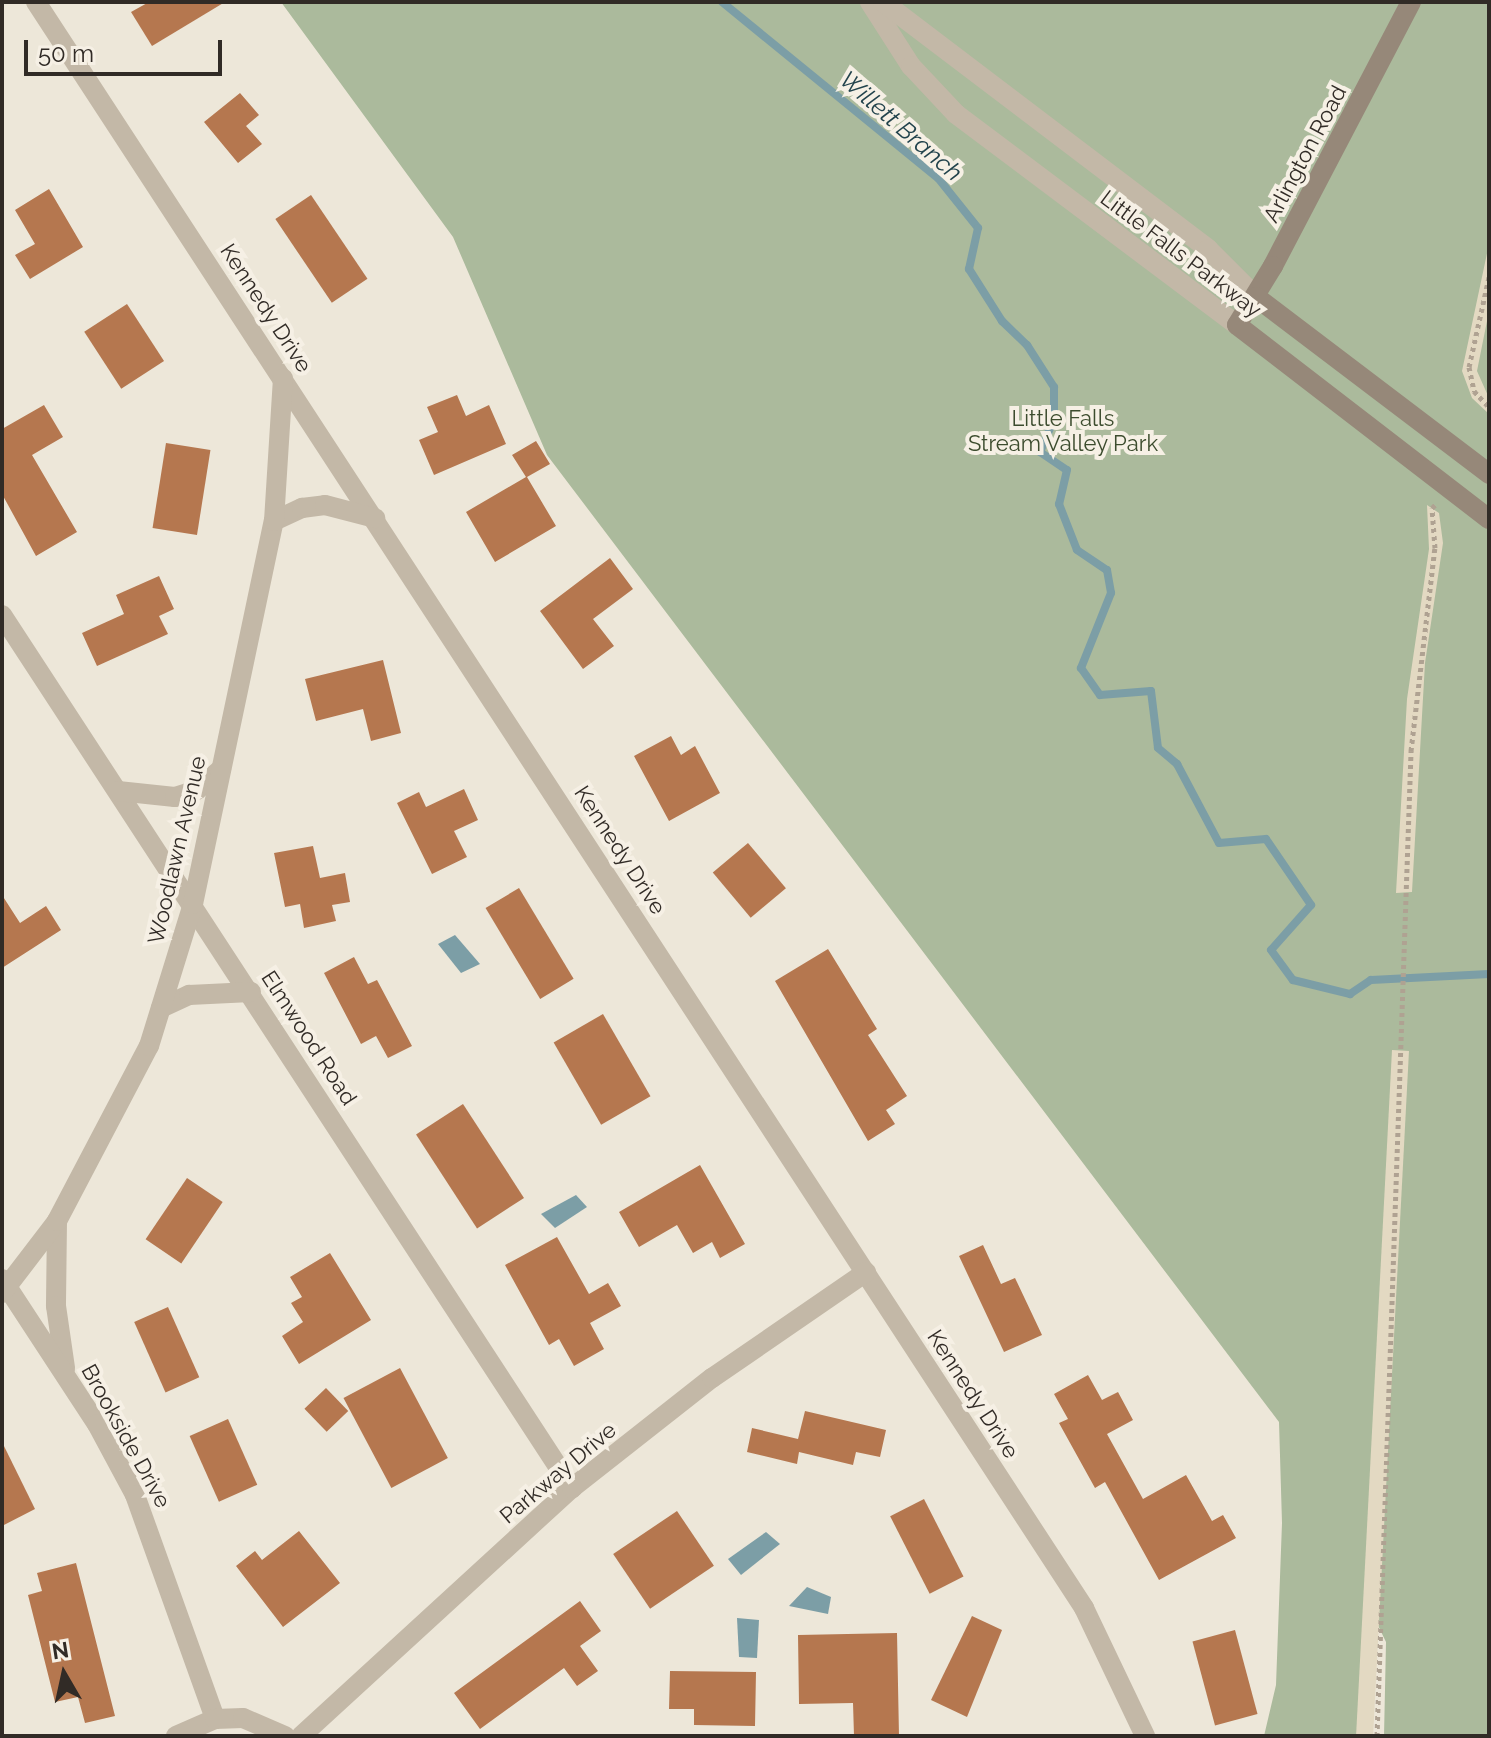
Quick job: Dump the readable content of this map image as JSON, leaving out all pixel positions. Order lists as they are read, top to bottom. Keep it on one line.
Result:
{"streets":{"main road":["Arlington Road","Little Falls Parkway"],"street":["Kennedy Drive","Woodlawn Avenue","Elmwood Road","Brookside Drive","Parkway Drive"]},"crossings":[["Arlington Road","Little Falls Parkway"],["Kennedy Drive","Woodlawn Avenue"],["Kennedy Drive","Parkway Drive"],["Woodlawn Avenue","Elmwood Road"],["Woodlawn Avenue","Brookside Drive"],["Elmwood Road","Parkway Drive"]],"water":["Willett Branch"],"parks":["Little Falls Stream Valley Park"],"scale_bar":"50 m","north":"top"}
